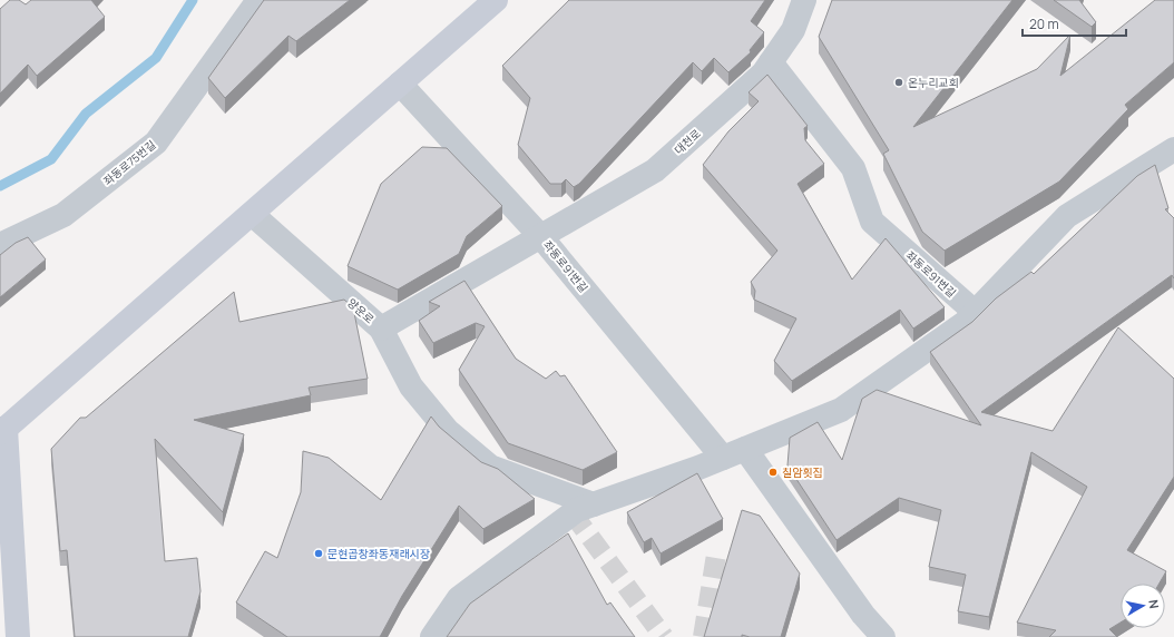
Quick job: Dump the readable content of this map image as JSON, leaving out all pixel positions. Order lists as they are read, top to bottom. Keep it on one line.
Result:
{"streets":{"street":["대천로","좌동로75번길","좌동로91번길","양운로"]},"crossings":[["대천로","좌동로91번길"],["대천로","양운로"],["좌동로91번길","양운로"]],"places":["온누리교회","칠암횟집","문현곱창좌동재래시장"],"scale_bar":"20 m","north":"right"}
